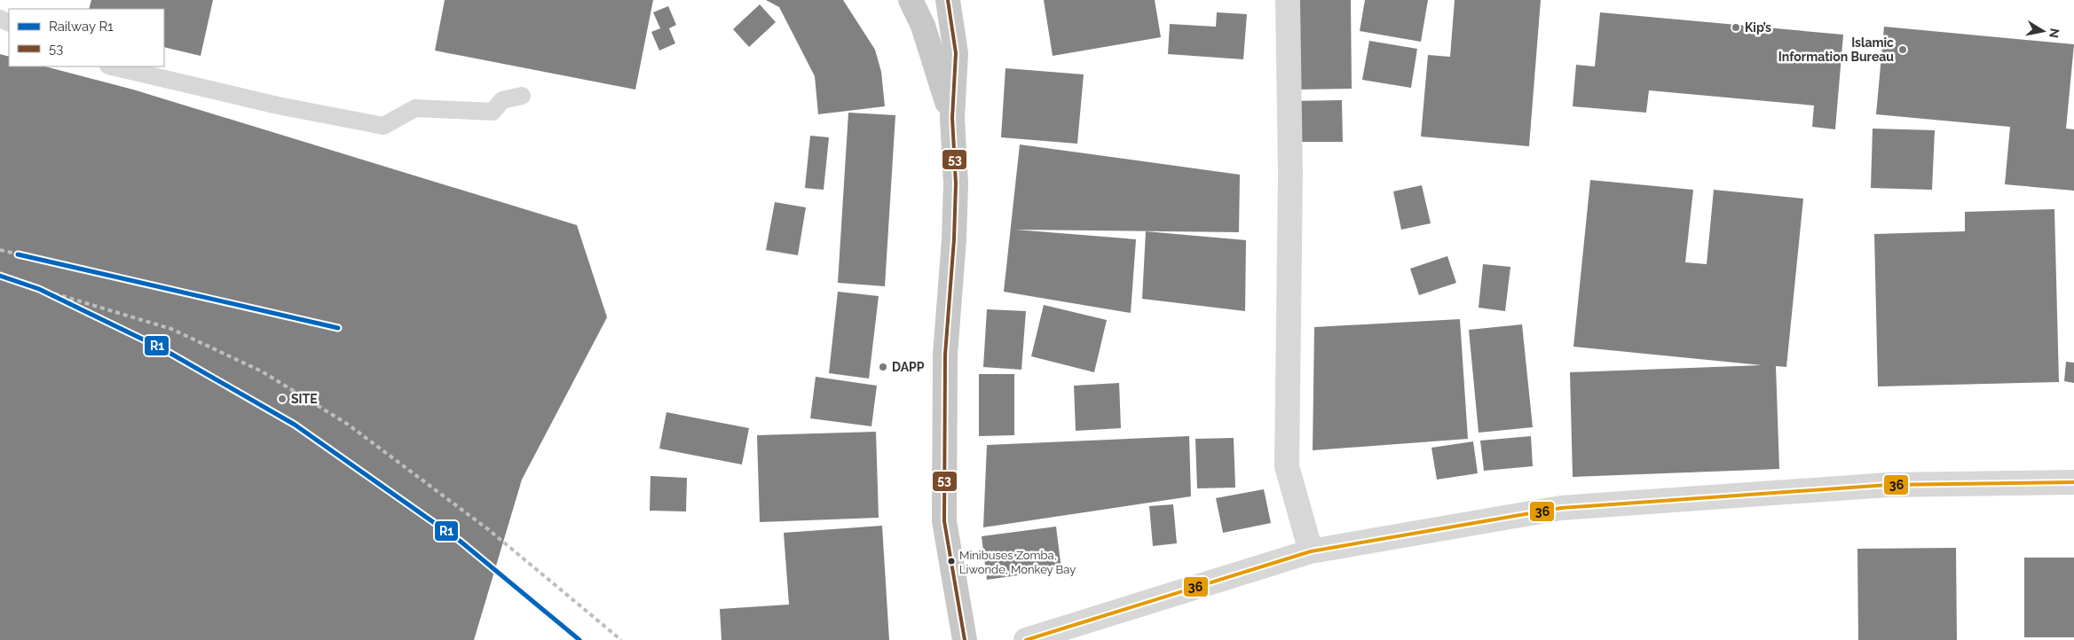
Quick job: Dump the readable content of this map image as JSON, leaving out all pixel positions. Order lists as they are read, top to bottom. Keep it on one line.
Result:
{"places":["Kip’s","Islamic Information Bureau","DAPP","SITE","Minibuses Zomba, Liwonde, Monkey Bay"],"lines":["transit line 53","rail line R1","transit line 36"],"legend":["Railway R1","53"],"north":"right"}
